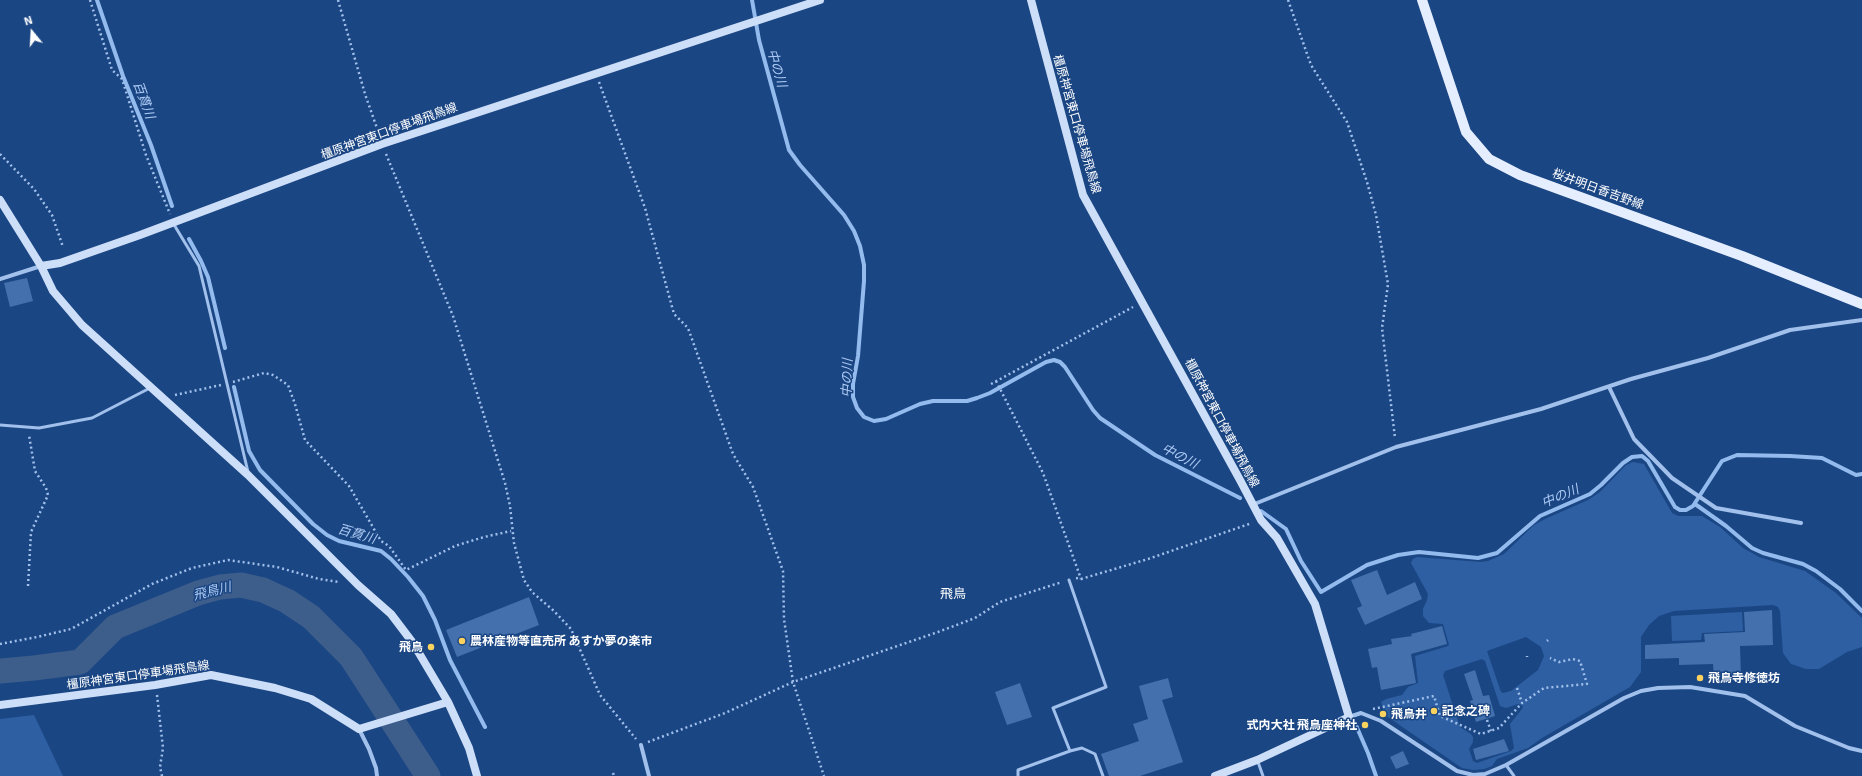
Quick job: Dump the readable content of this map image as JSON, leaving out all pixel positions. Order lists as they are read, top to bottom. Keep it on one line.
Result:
{"streets":{"main road":["橿原神宮東口停車場飛鳥線","桜井明日香吉野線"]},"districts":["飛鳥"],"water":["中の川","百貫川","飛鳥川"],"places":["農林産物等直売所 あすか夢の楽市","飛鳥","飛鳥寺修徳坊","記念之碑","飛鳥井","式内大社 飛鳥座神社"],"north":"top"}
